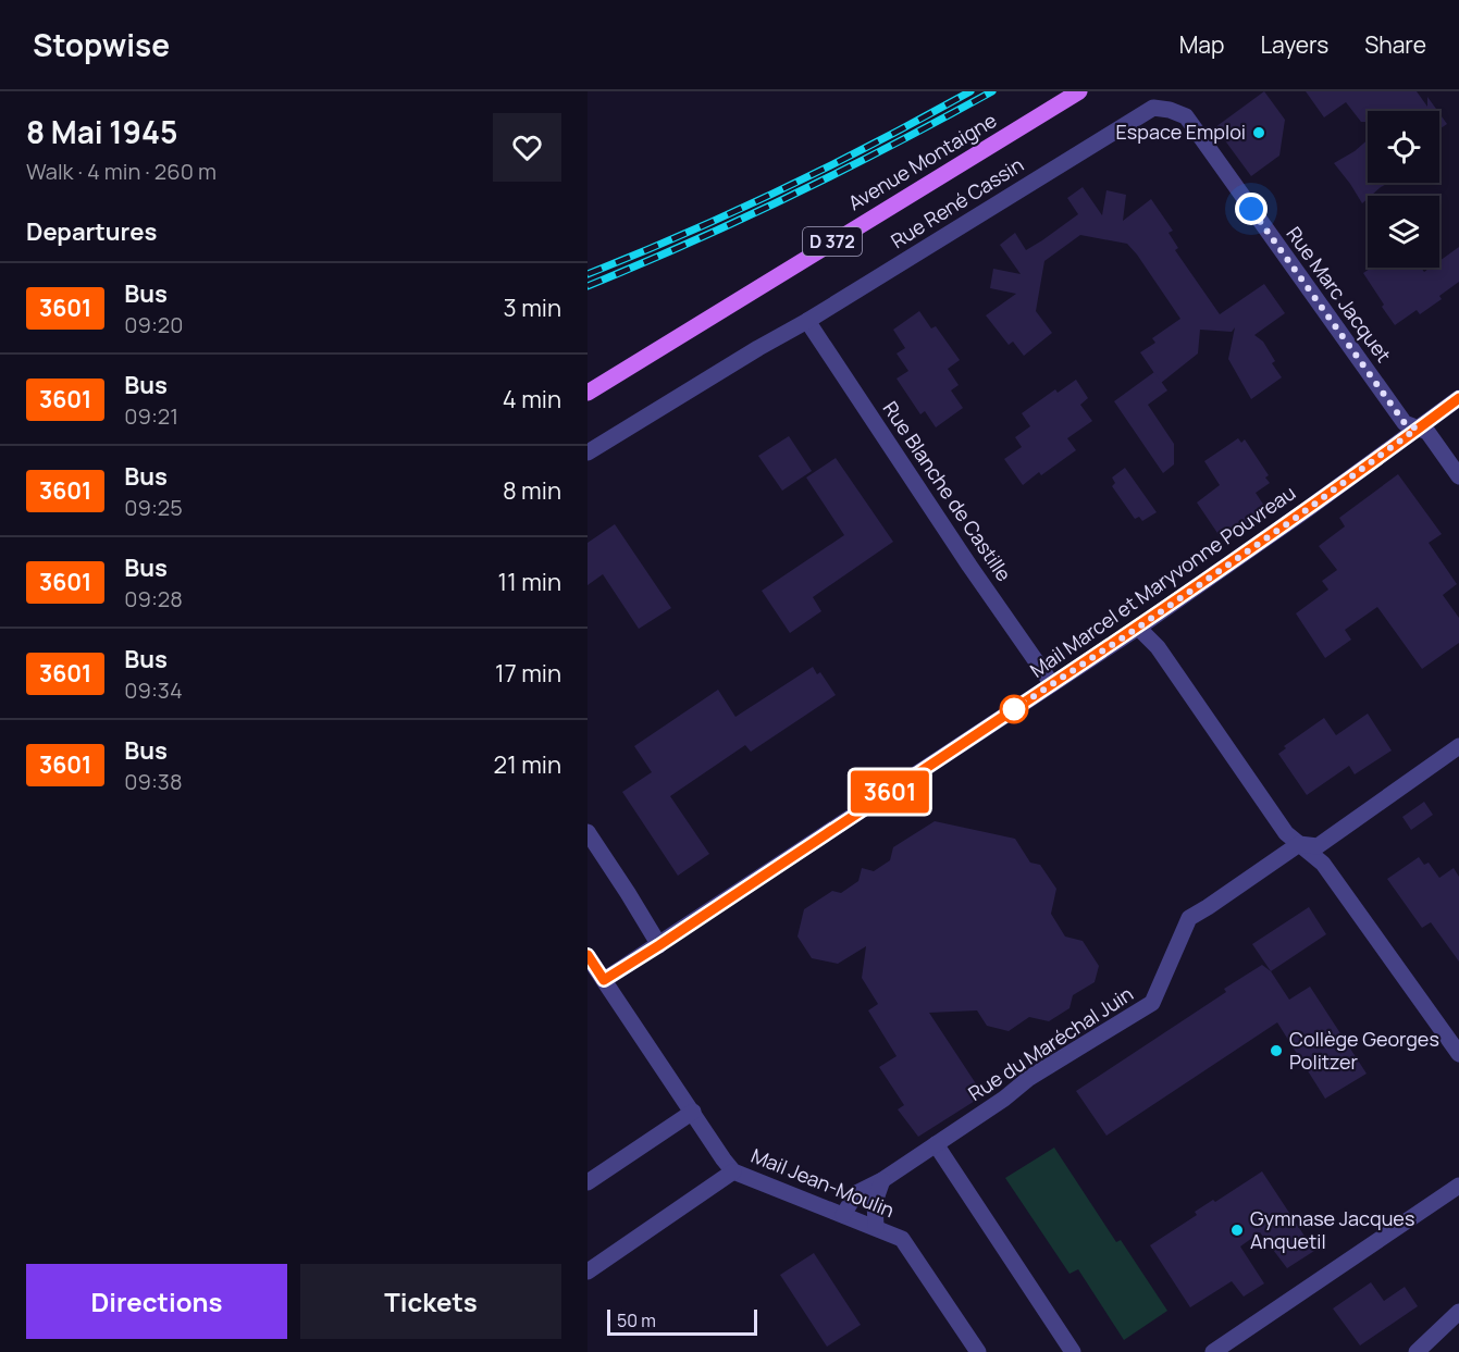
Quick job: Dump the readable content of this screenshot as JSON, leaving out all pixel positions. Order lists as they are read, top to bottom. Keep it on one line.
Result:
{"streets":{"main road":["Avenue Montaigne","D 372"],"street":["Rue René Cassin","Rue Marc Jacquet","Rue Blanche de Castille","Mail Marcel et Maryvonne Pouvreau","Rue du Maréchal Juin","Mail Jean-Moulin"]},"crossings":[["Rue René Cassin","Rue Marc Jacquet"],["Rue René Cassin","Rue Blanche de Castille"],["Rue Marc Jacquet","Mail Marcel et Maryvonne Pouvreau"],["Rue Blanche de Castille","Mail Marcel et Maryvonne Pouvreau"],["Mail Marcel et Maryvonne Pouvreau","Mail Jean-Moulin"],["Rue du Maréchal Juin","Mail Jean-Moulin"]],"places":["Espace Emploi","Collège Georges Politzer","Gymnase Jacques Anquetil"],"lines":["bus line 3601"],"scale_bar":"50 m","page":{"header":"Stopwise","nav":["Map","Layers","Share"],"heading":[["8 Mai 1945","Walk · 4 min · 260 m"],"Departures"],"on_map":"3601","list":[{"mark":"3601","name":"Bus","note":"09:20","value":"3 min"},{"mark":"3601","name":"Bus","note":"09:21","value":"4 min"},{"mark":"3601","name":"Bus","note":"09:25","value":"8 min"},{"mark":"3601","name":"Bus","note":"09:28","value":"11 min"},{"mark":"3601","name":"Bus","note":"09:34","value":"17 min"},{"mark":"3601","name":"Bus","note":"09:38","value":"21 min"}],"buttons":["Directions","Tickets"],"scale":"50 m"}}
